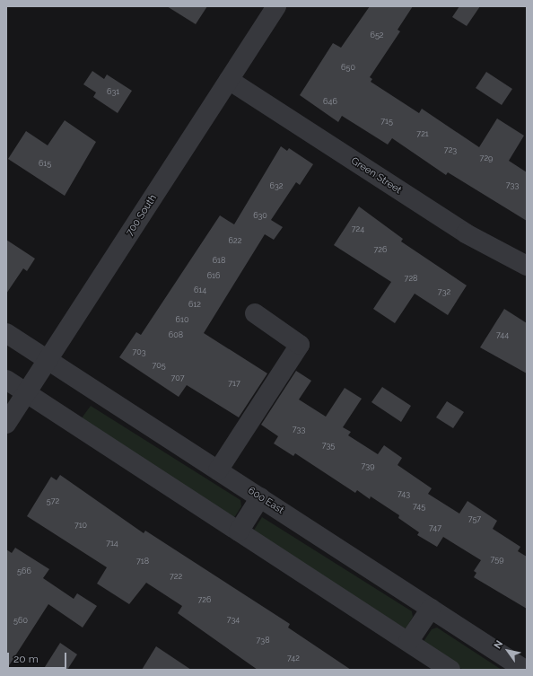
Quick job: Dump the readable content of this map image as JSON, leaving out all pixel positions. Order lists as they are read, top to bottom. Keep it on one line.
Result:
{"streets":{"street":["Green Street","700 South","600 East"]},"crossings":[["Green Street","700 South"],["700 South","600 East"]],"house_numbers":["652","650","631","646","715","721","723","729","615","733","632","630","724","622","726","618","616","728","614","732","612","610","608","744","703","705","707","717","733","735","739","743","572","745","757","710","747","714","759","718","566","722","726","734","560","738","742"],"scale_bar":"20 m","north":"top left"}
